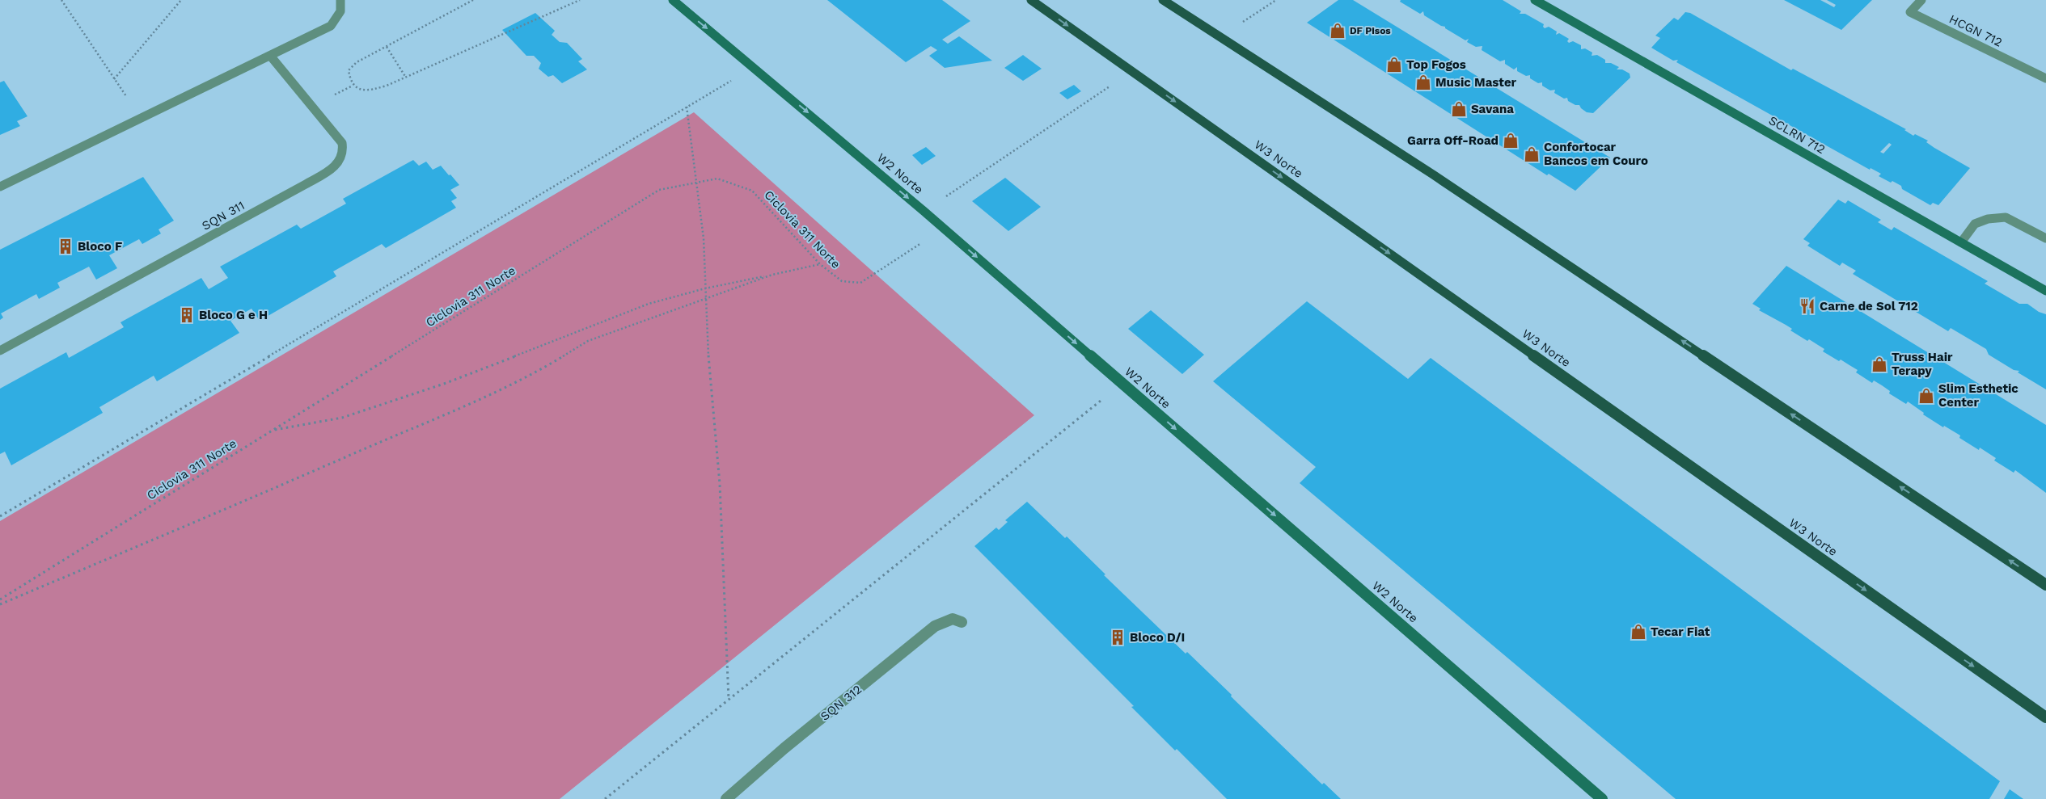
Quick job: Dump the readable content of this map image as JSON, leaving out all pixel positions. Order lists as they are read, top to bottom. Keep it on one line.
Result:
{"streets":{"main road":["W3 Norte"],"street":["HCGN 712","SCLRN 712","W2 Norte","SQN 311","SQN 312"],"path":["Ciclovia 311 Norte"]},"crossings":[["W2 Norte","Ciclovia 311 Norte"]],"one_way":["W2 Norte"],"places":{"shop":["DF Pisos","Top Fogos","Music Master","Savana","Garra Off-Road","Confortocar Bancos em Couro","Truss Hair Terapy","Slim Esthetic Center","Tecar Fiat"],"building":["Bloco F","Bloco G e H","Bloco D/I"],"restaurant":["Carne de Sol 712"]}}
